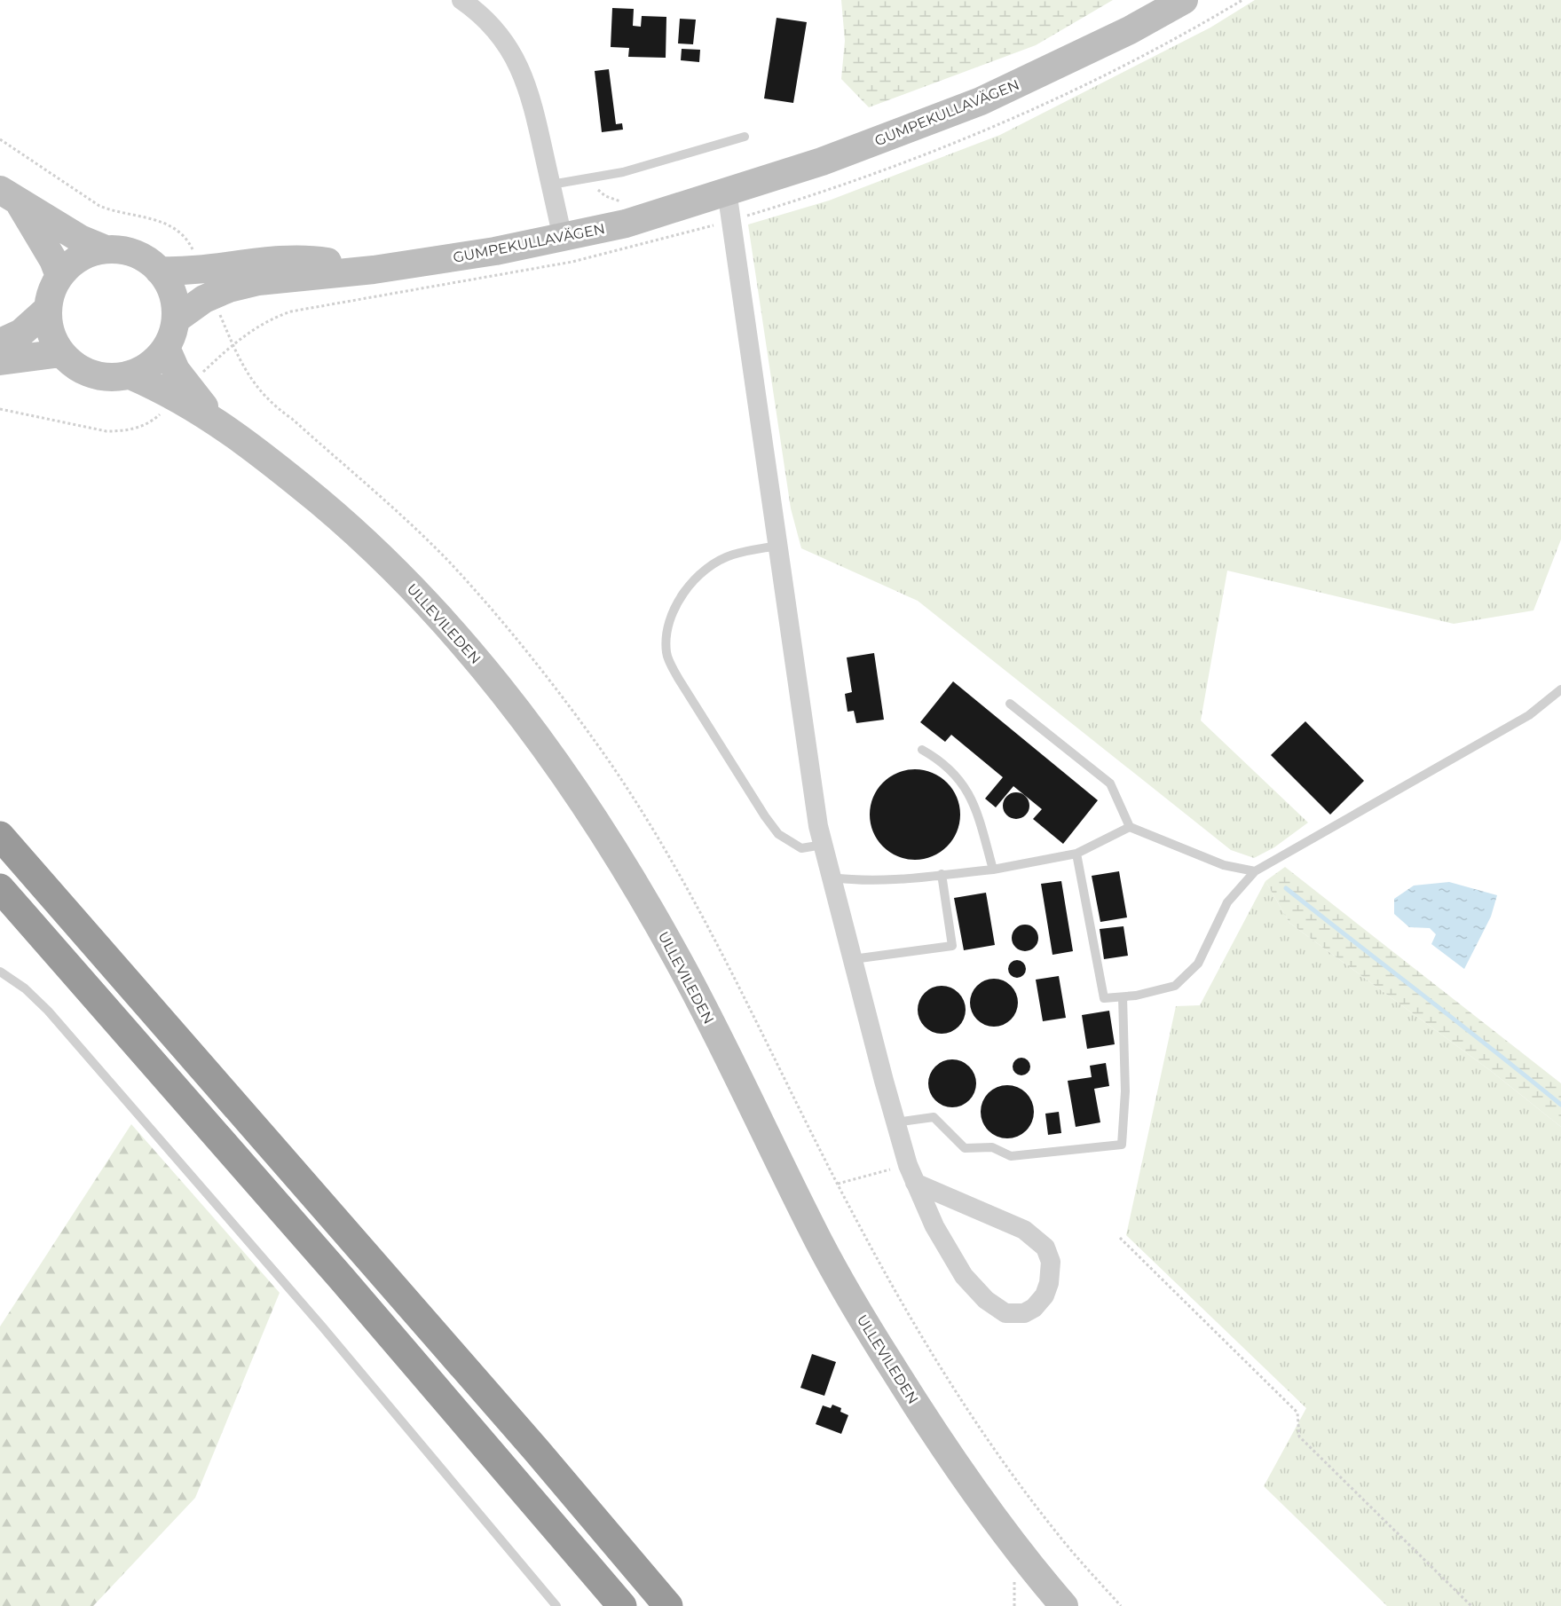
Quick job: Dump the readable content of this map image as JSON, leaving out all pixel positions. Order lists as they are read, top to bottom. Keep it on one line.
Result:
{"streets":{"main road":["GUMPEKULLAVÄGEN","ULLEVILEDEN"]},"crossings":[["GUMPEKULLAVÄGEN","ULLEVILEDEN"]]}
